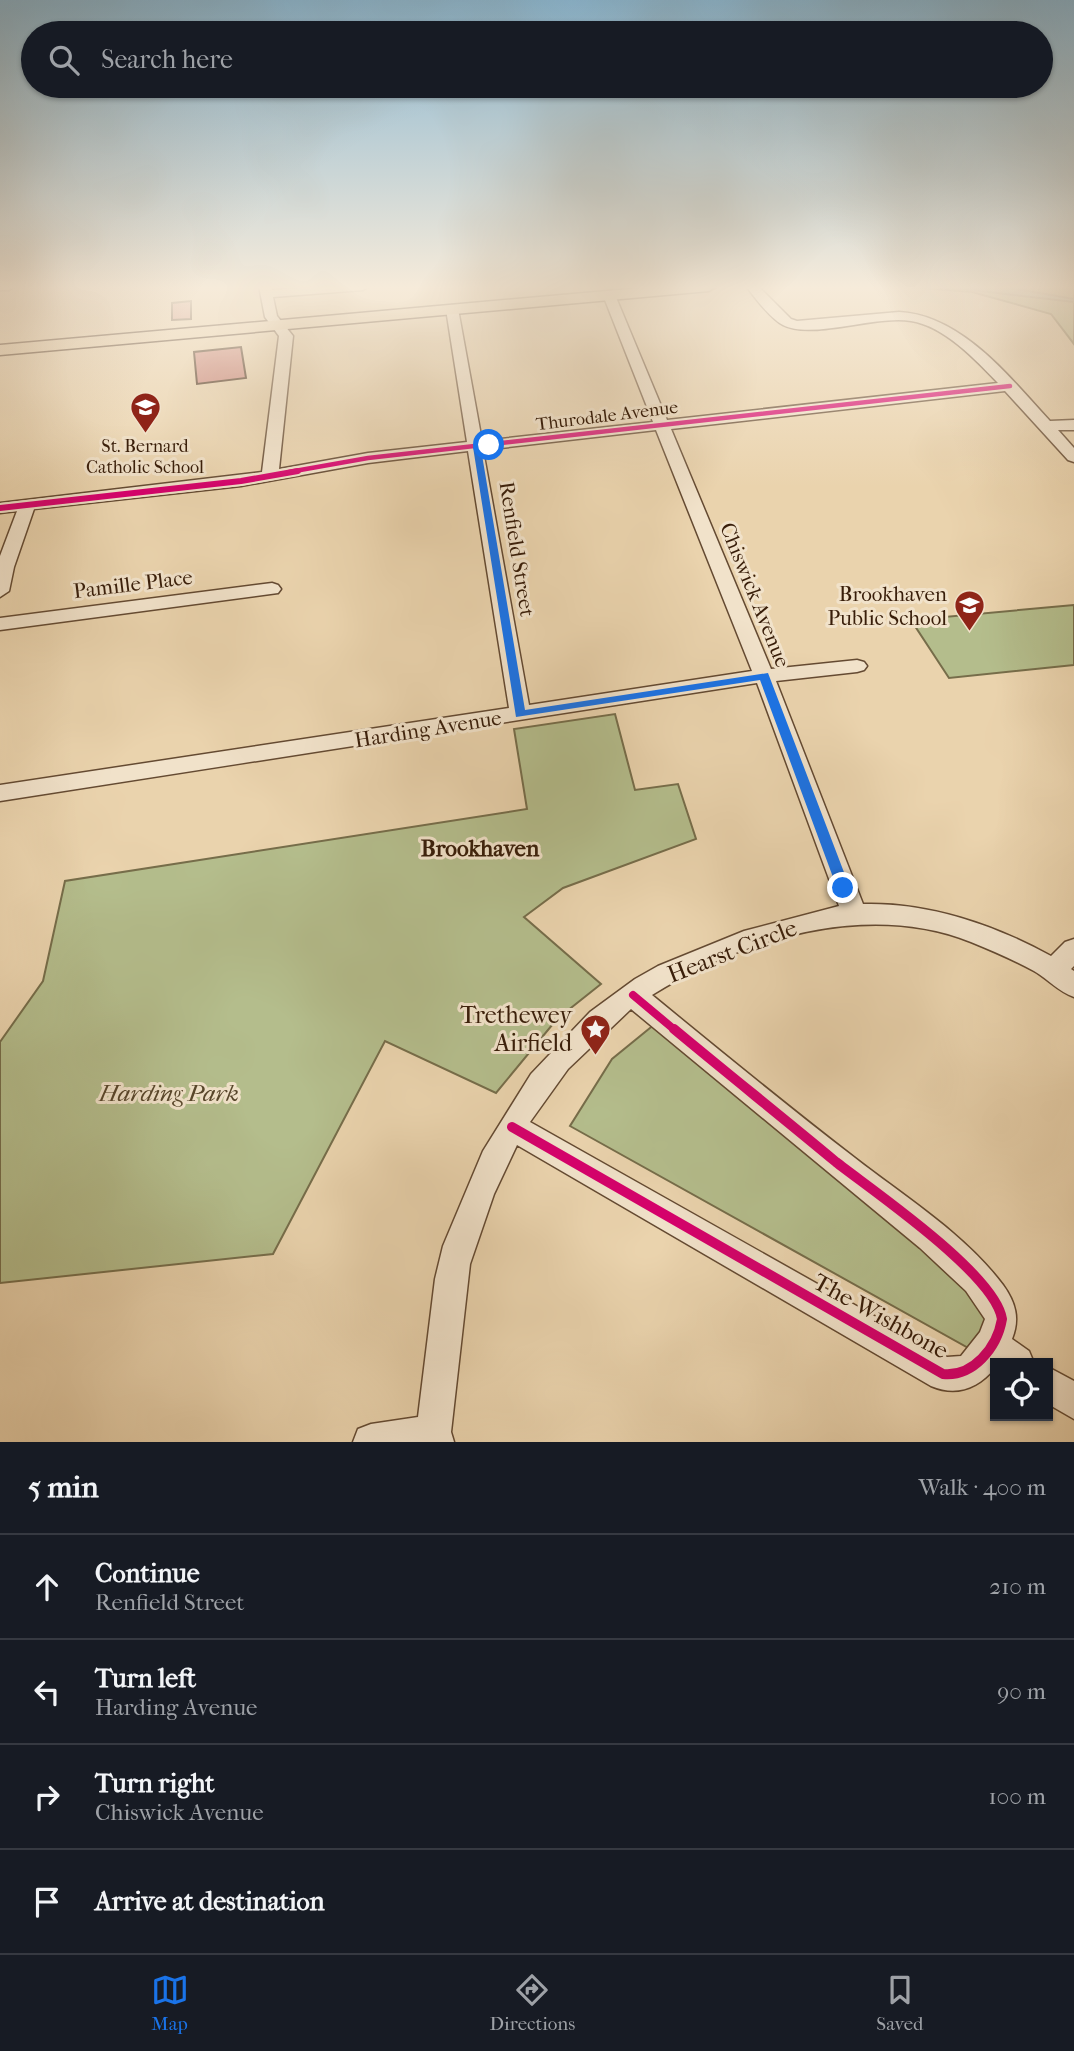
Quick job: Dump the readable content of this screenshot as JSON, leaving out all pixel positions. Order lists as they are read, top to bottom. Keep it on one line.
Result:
{"streets":{"street":["Thurodale Avenue","Renfield Street","Pamille Place","Chiswick Avenue","Harding Avenue","Hearst Circle","The Wishbone"]},"crossings":[["Thurodale Avenue","Renfield Street"],["Thurodale Avenue","Chiswick Avenue"],["Renfield Street","Harding Avenue"],["Chiswick Avenue","Harding Avenue"],["Chiswick Avenue","Hearst Circle"],["Hearst Circle","The Wishbone"]],"districts":["Brookhaven"],"parks":["Harding Park"],"places":{"school or university":["St. Bernard Catholic School","Brookhaven Public School"],"place":["Trethewey Airfield"]},"page":{"search":"Search here","heading":["5 min","Walk · 400 m"],"list":[["Continue","Renfield Street","210 m"],["Turn left","Harding Avenue","90 m"],["Turn right","Chiswick Avenue","100 m"],"Arrive at destination"],"nav":["Map","Directions","Saved"]}}
